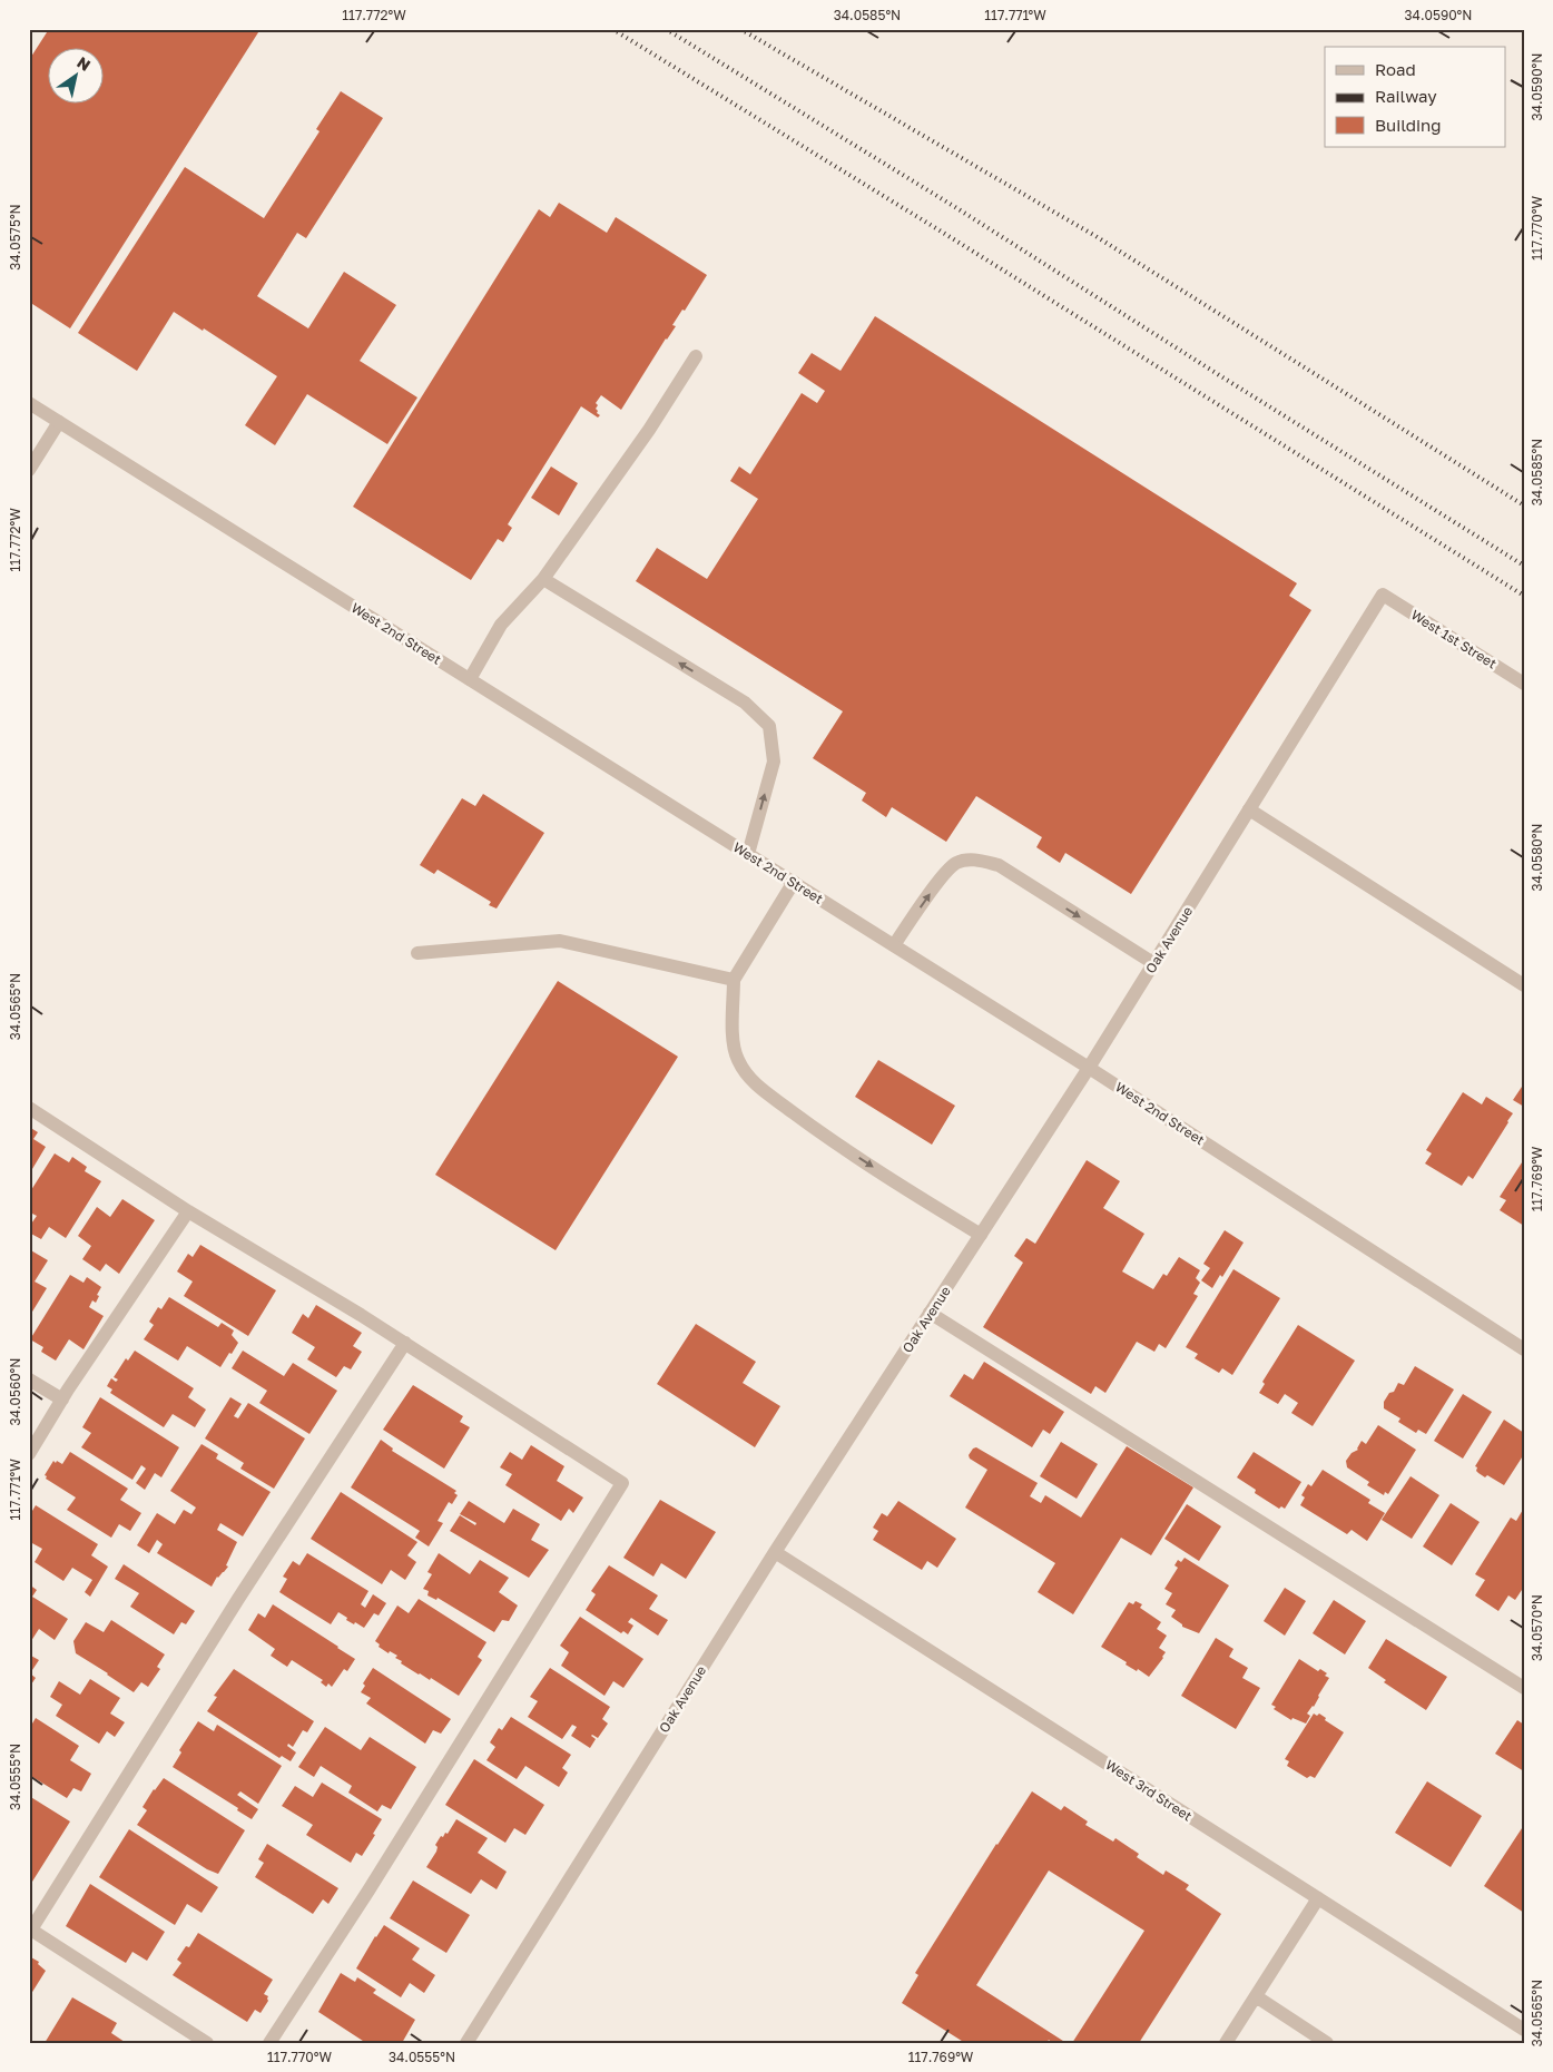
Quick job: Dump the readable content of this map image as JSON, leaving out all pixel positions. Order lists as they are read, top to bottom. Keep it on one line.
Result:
{"streets":{"street":["West 2nd Street","West 1st Street","Oak Avenue","West 3rd Street"]},"crossings":[["West 2nd Street","Oak Avenue"],["West 1st Street","Oak Avenue"],["Oak Avenue","West 3rd Street"]],"legend":["Road","Railway","Building"],"north":"top right","coordinates":["117.772°W","34.0585°N","117.771°W","34.0590°N","117.770°W","34.0575°N","34.0580°N","34.0565°N","117.769°W","34.0560°N","34.0570°N","34.0555°N"]}
